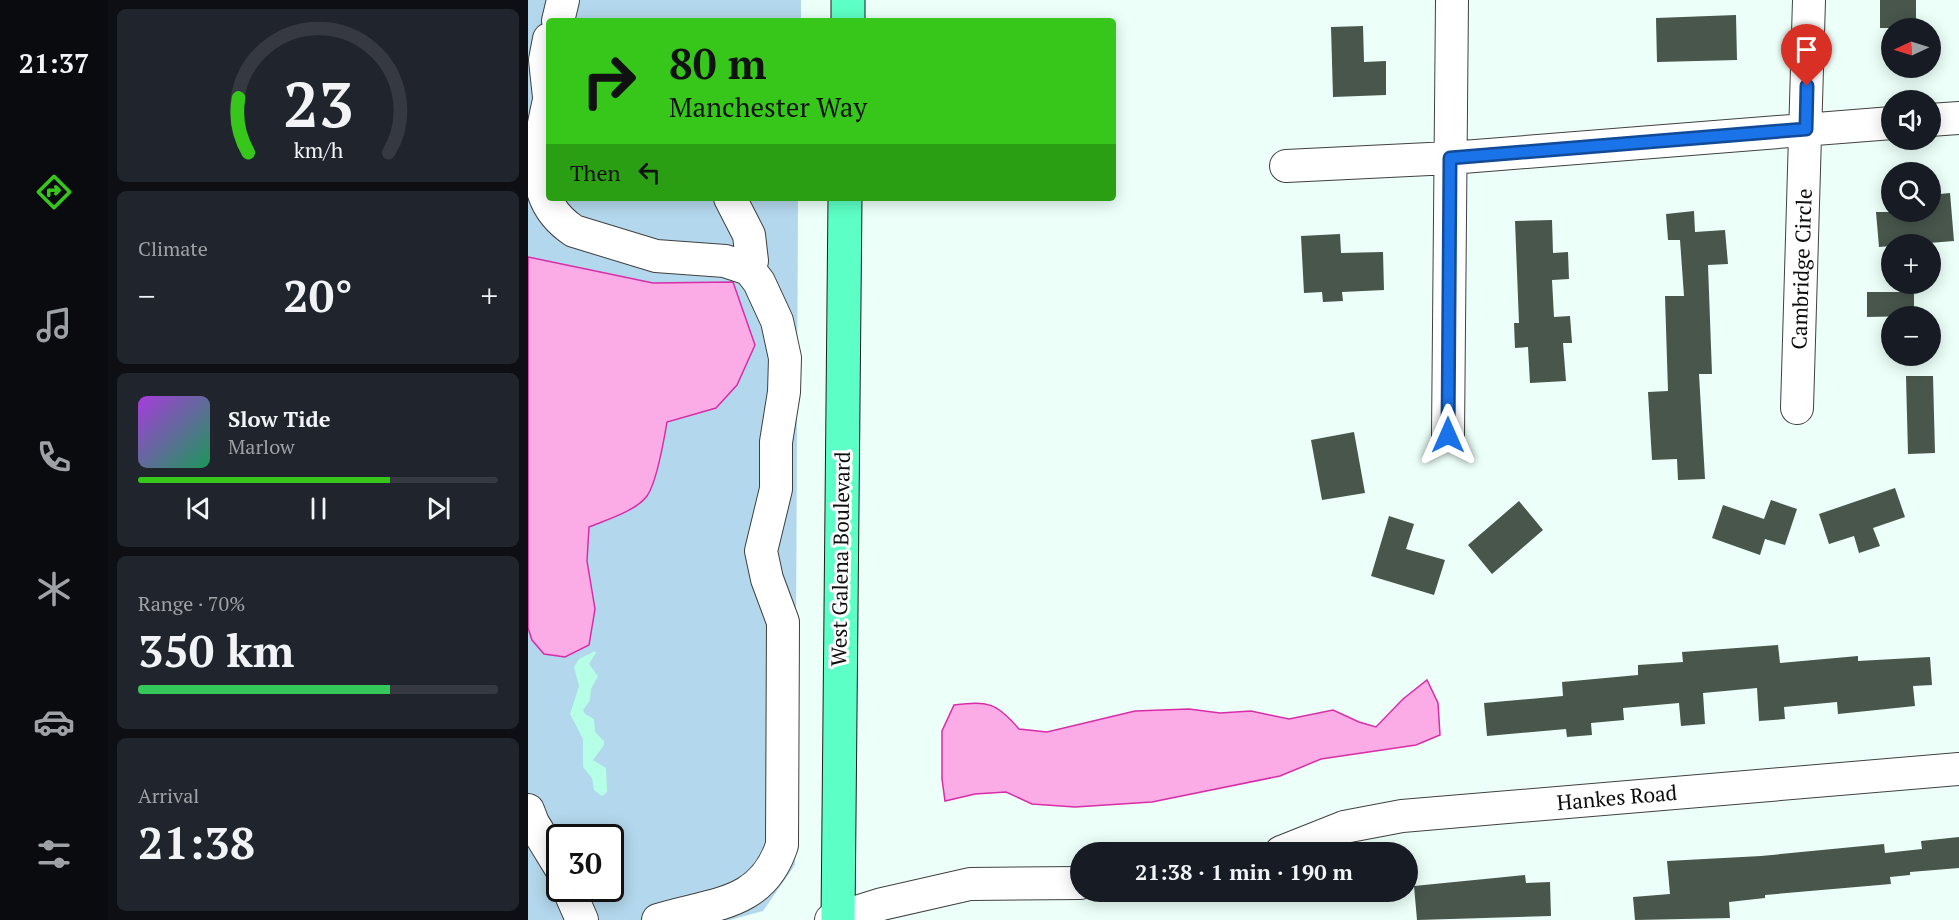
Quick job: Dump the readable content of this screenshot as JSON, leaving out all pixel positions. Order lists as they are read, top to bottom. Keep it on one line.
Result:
{"streets":{"main road":["West Galena Boulevard"],"street":["Cambridge Circle","Hankes Road"]},"north":"left","page":{"tabs":"21:37","map_buttons":["+","−"],"turn":["80 m","Manchester Way"],"then":"Then","tile":["Climate",["Range · 70%","350 km"],["Arrival","21:38"]],"heat":["−","20°","+"],"song":["Slow Tide","Marlow"],"limit":"30","trip":"21:38 · 1 min · 190 m","gauge":["23","km/h"]}}
